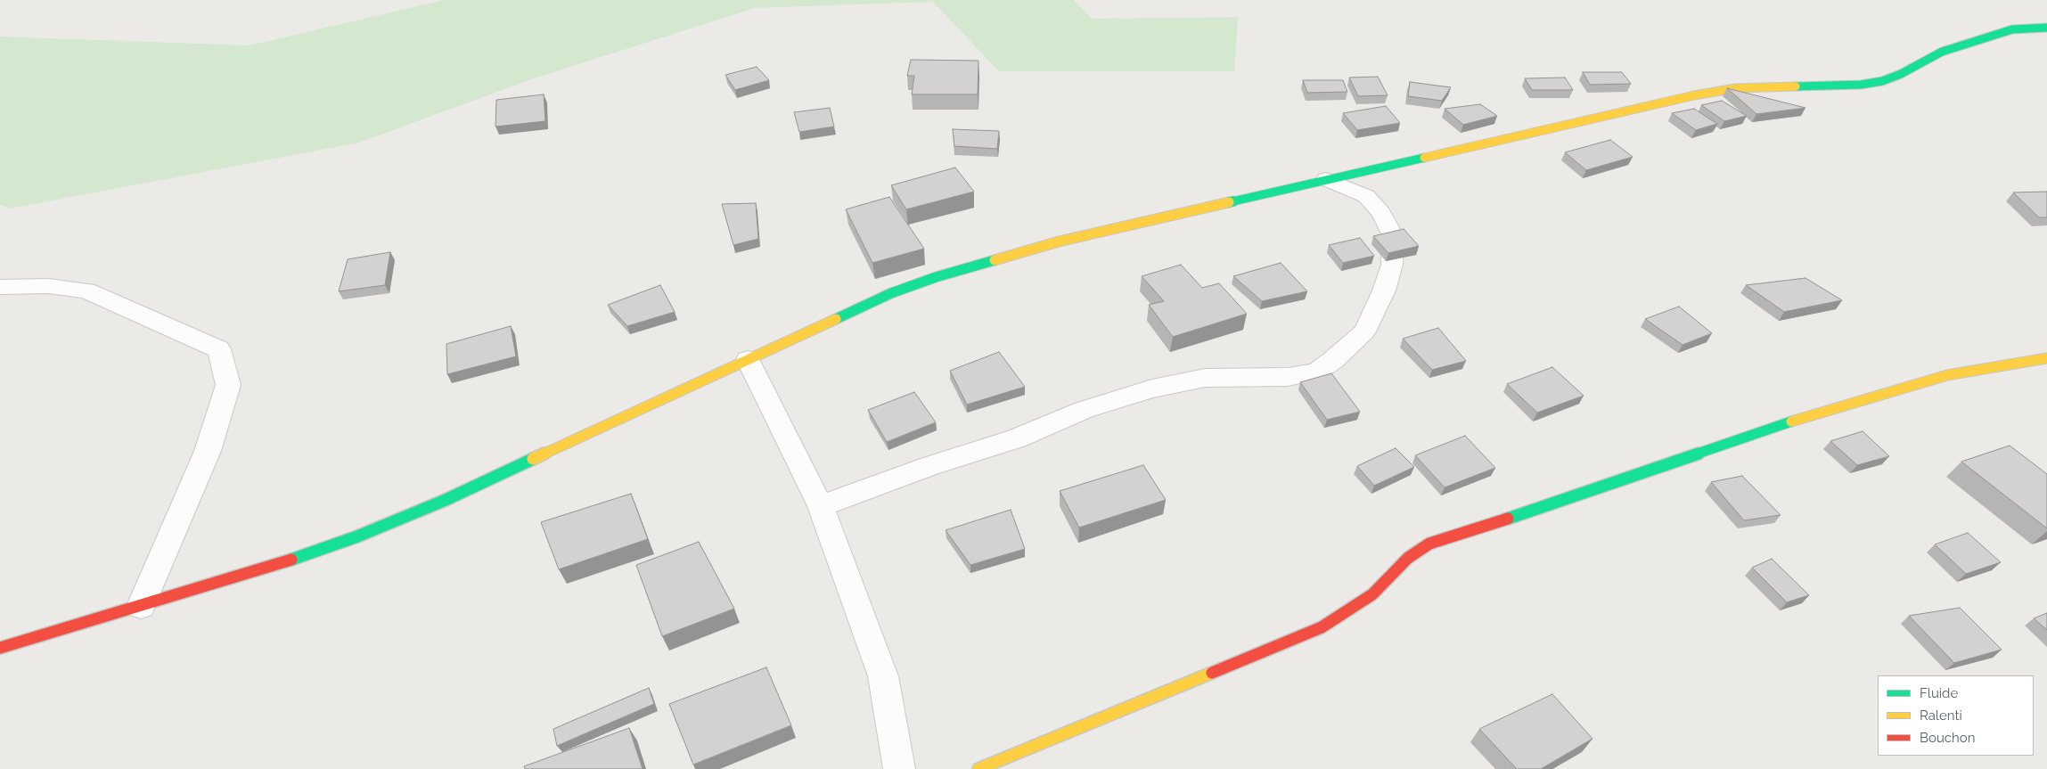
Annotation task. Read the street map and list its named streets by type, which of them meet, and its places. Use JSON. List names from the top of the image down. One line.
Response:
{"legend":["Fluide","Ralenti","Bouchon"]}
